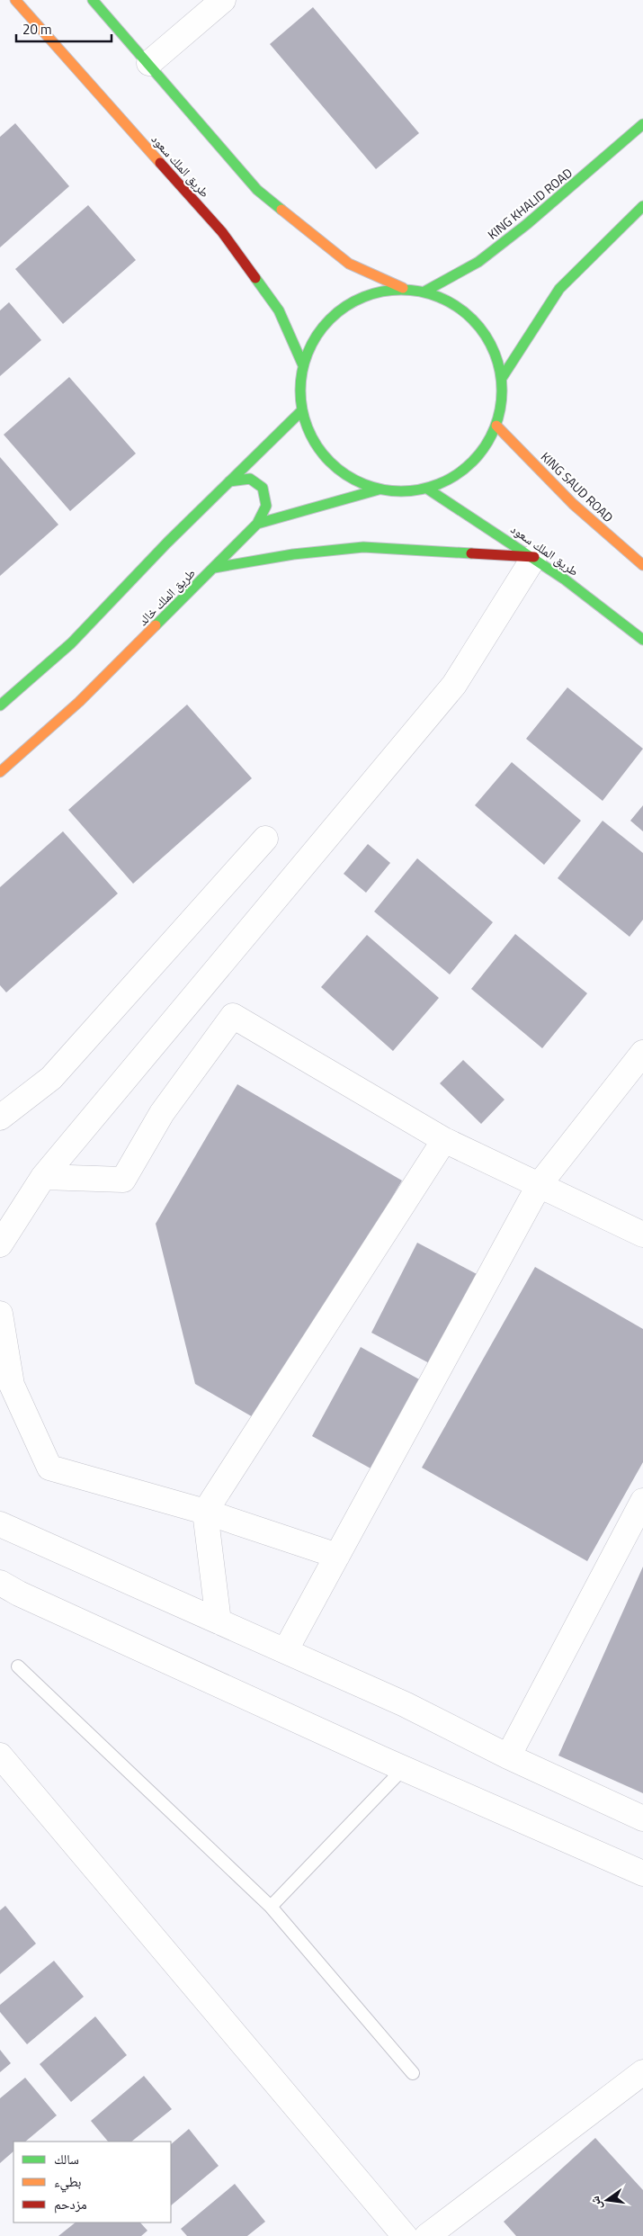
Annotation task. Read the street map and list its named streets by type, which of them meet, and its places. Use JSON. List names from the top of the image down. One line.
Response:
{"streets":{"main road":["طريق الملك سعود","KING KHALID ROAD","KING SAUD ROAD","طريق الملك خالد"]},"legend":["سالك","بطيء","مزدحم"],"scale_bar":"20 m","north":"left"}
